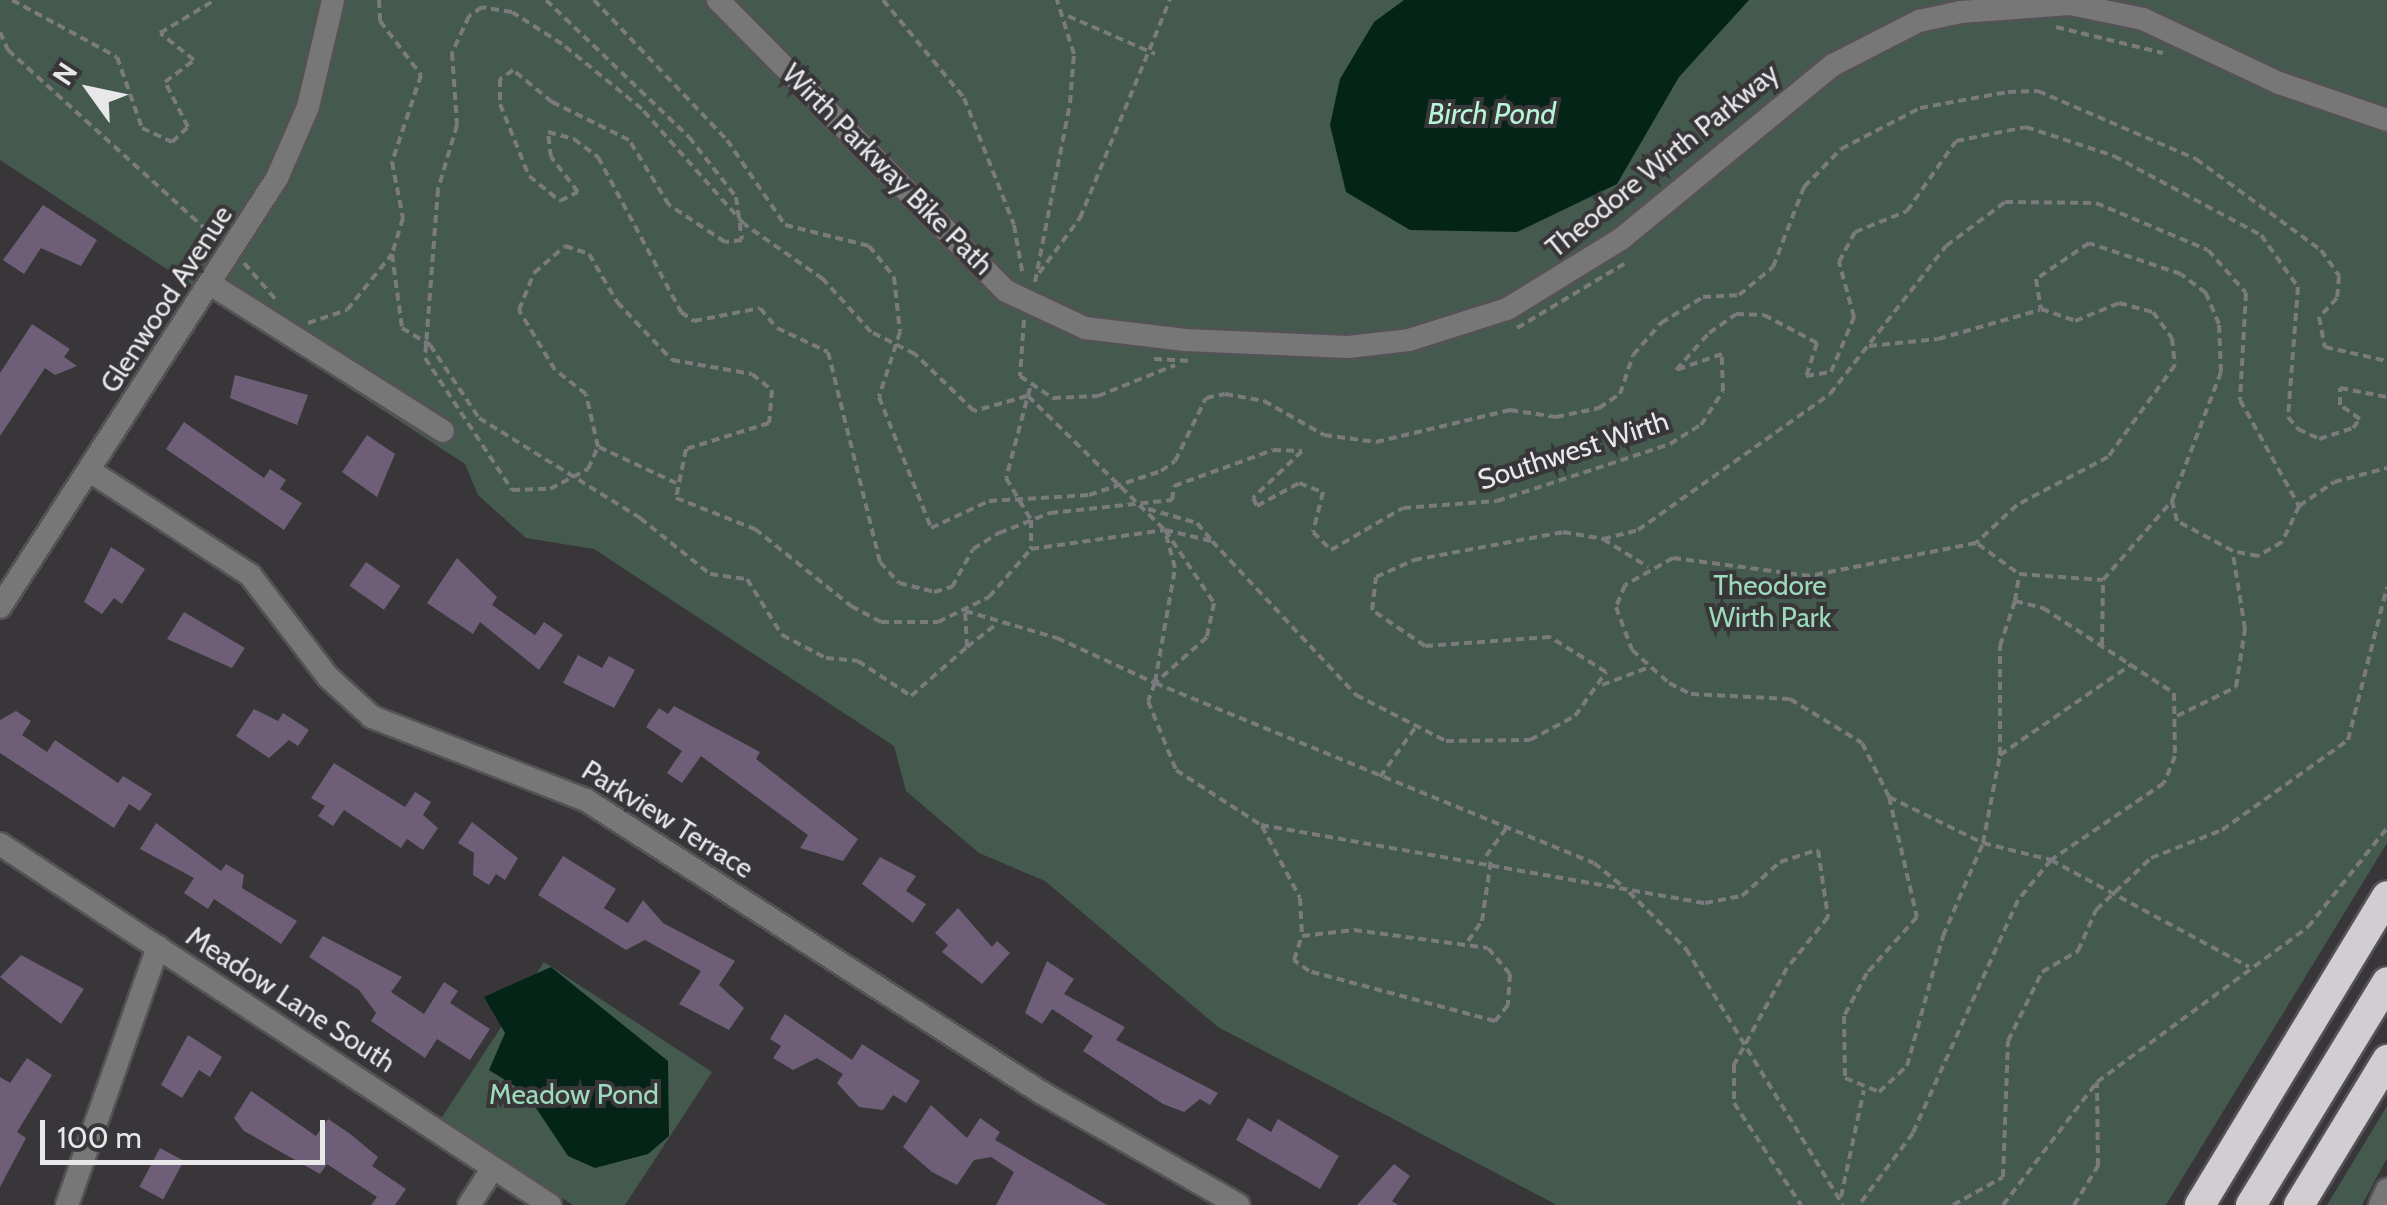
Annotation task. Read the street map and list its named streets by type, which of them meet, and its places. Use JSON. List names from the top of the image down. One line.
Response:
{"streets":{"street":["Theodore Wirth Parkway","Glenwood Avenue","Parkview Terrace","Meadow Lane South"],"path":["Southwest Wirth"]},"crossings":[["Glenwood Avenue","Parkview Terrace"]],"water":["Birch Pond"],"parks":["Theodore Wirth Park","Meadow Pond"],"scale_bar":"100 m","north":"top left"}
